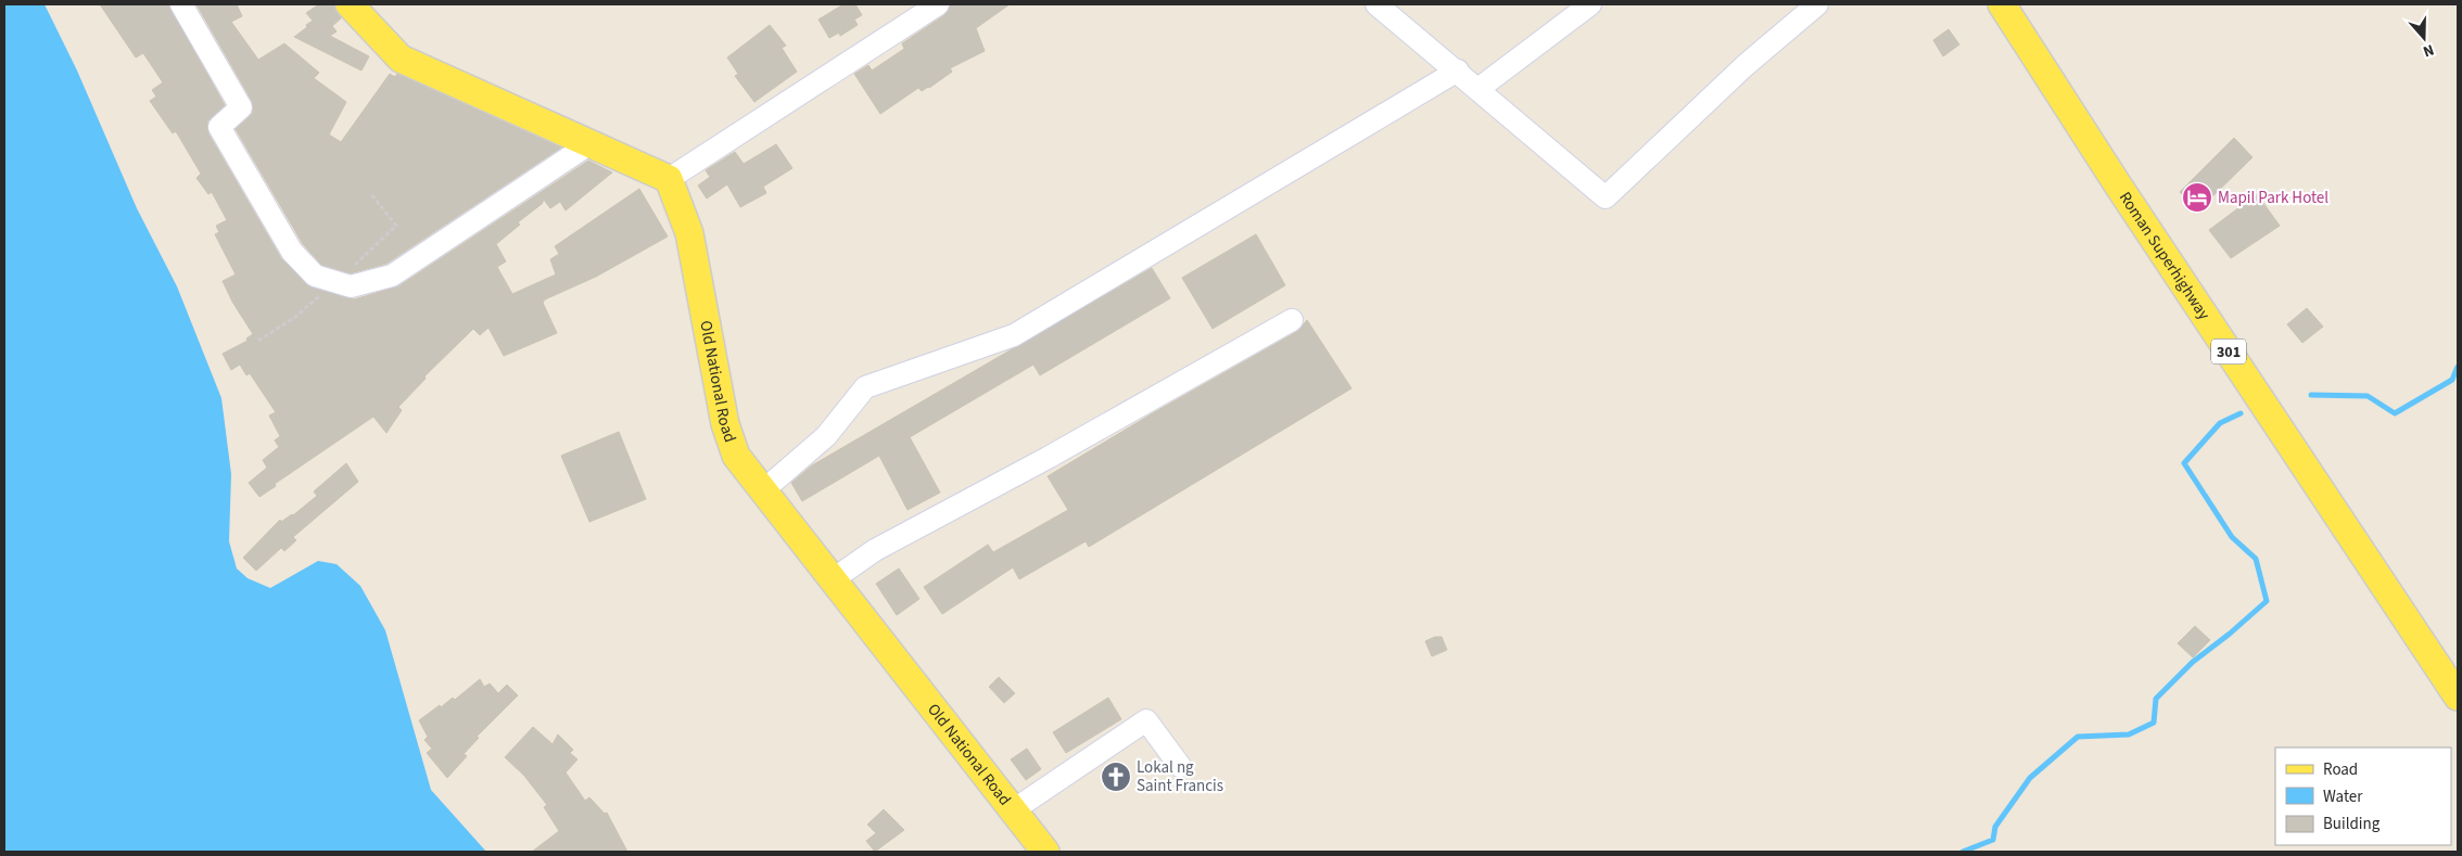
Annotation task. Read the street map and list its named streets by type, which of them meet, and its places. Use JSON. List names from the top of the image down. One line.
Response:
{"streets":{"main road":["Roman Superhighway","301","Old National Road"]},"places":{"hotel":["Mapil Park Hotel"],"church":["Lokal ng Saint Francis"]},"legend":["Road","Water","Building"],"north":"bottom"}
